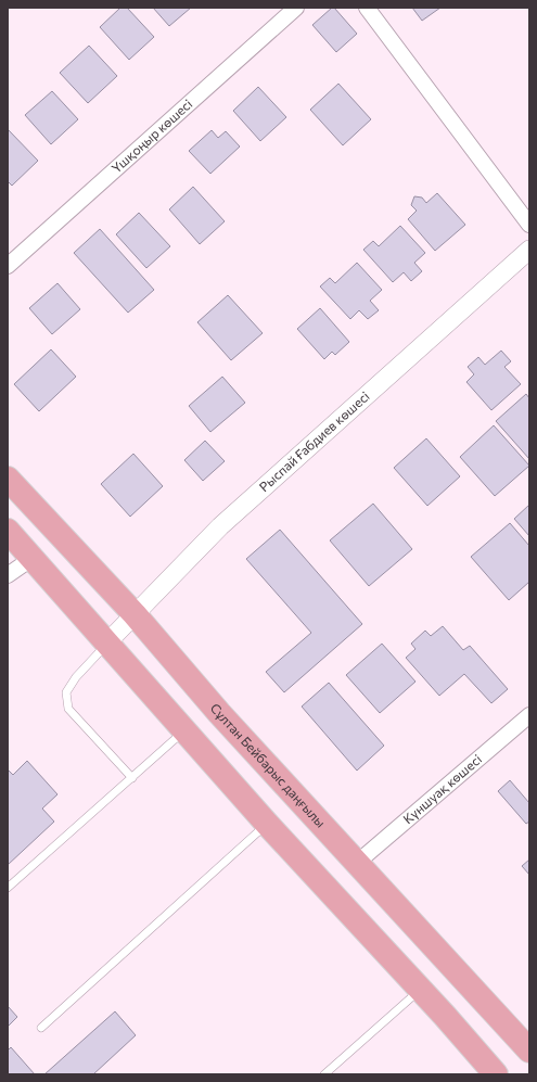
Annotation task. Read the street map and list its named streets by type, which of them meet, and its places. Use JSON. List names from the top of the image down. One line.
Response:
{"streets":{"main road":["Сұлтан Бейбарыс даңғылы"],"street":["Үшқоңыр көшесі","Рыспай Ғабдиев көшесі","Күншуақ көшесі"]},"crossings":[["Рыспай Ғабдиев көшесі","Сұлтан Бейбарыс даңғылы"],["Сұлтан Бейбарыс даңғылы","Күншуақ көшесі"]]}
